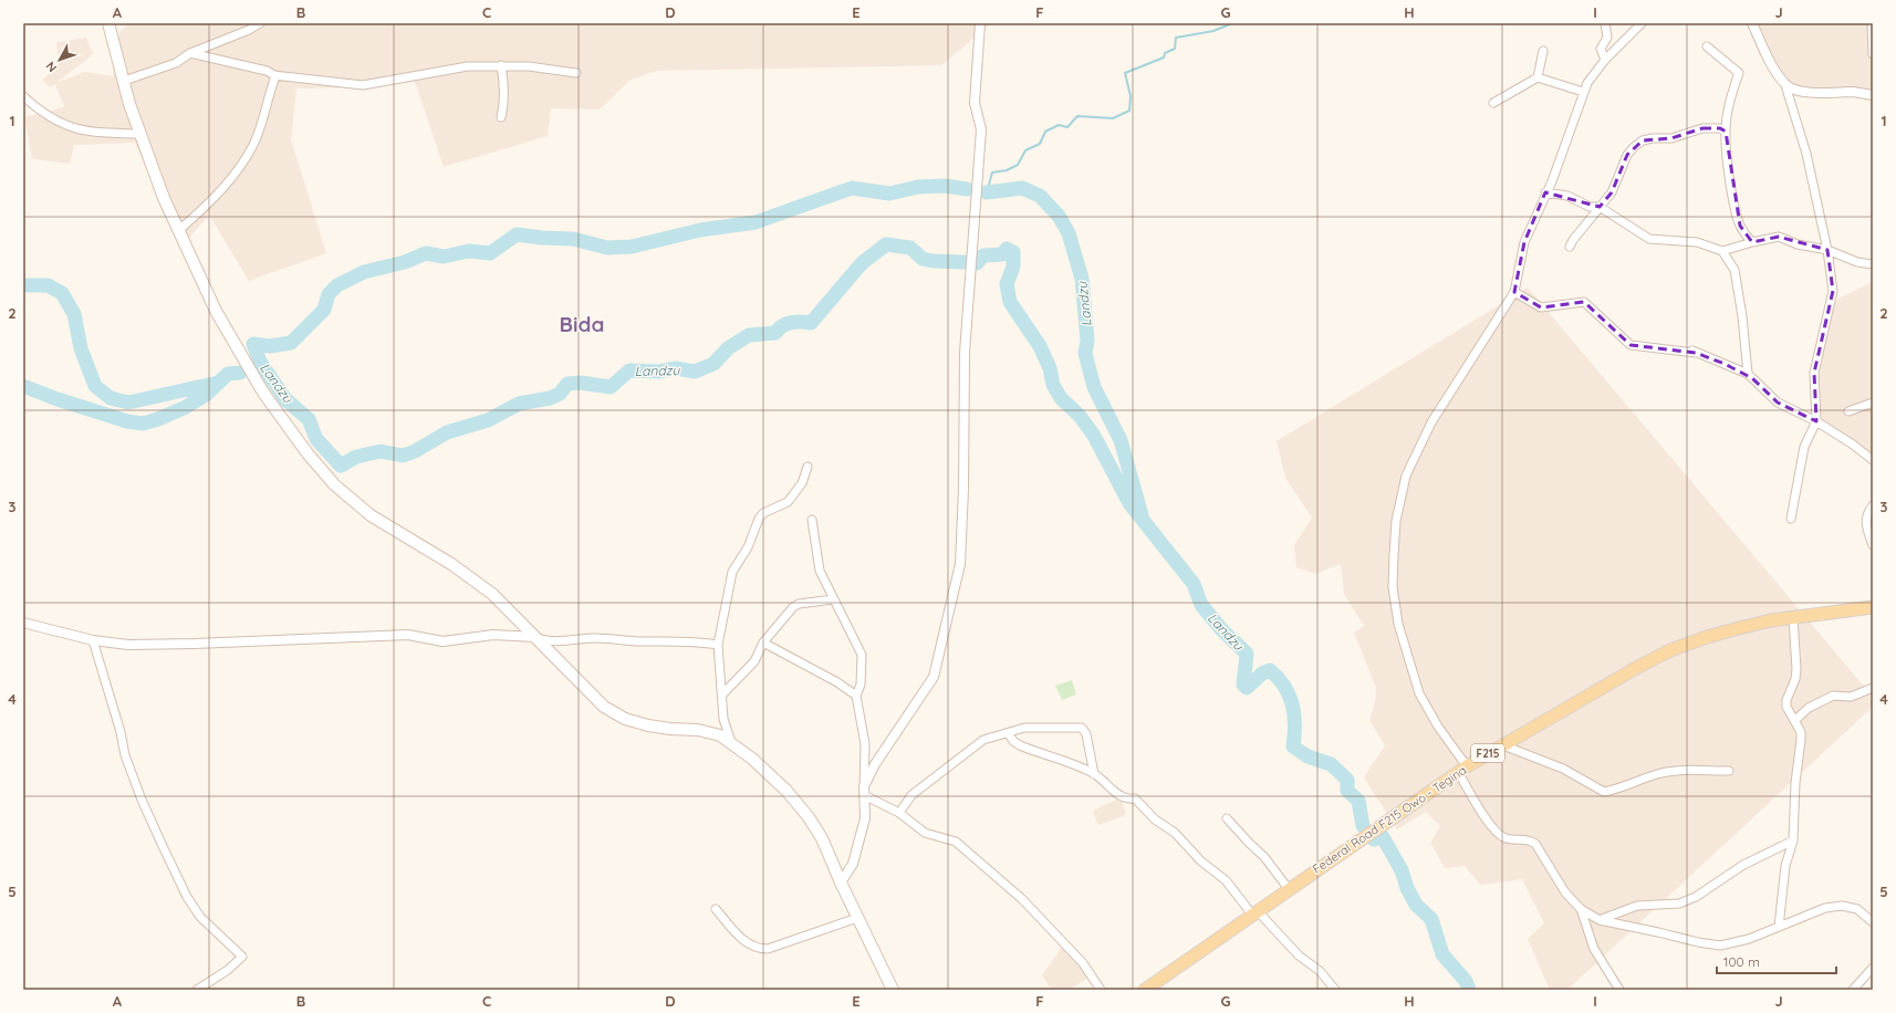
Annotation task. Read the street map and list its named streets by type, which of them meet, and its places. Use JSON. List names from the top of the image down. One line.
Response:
{"streets":{"main road":["F215","Federal Road F215 Owo - Tegina"]},"districts":["Bida"],"water":["Landzu"],"scale_bar":"100 m","north":"bottom left","grid":{"columns":["A","B","C","D","E","F","G","H","I","J"],"rows":["1","2","3","4","5"]}}
